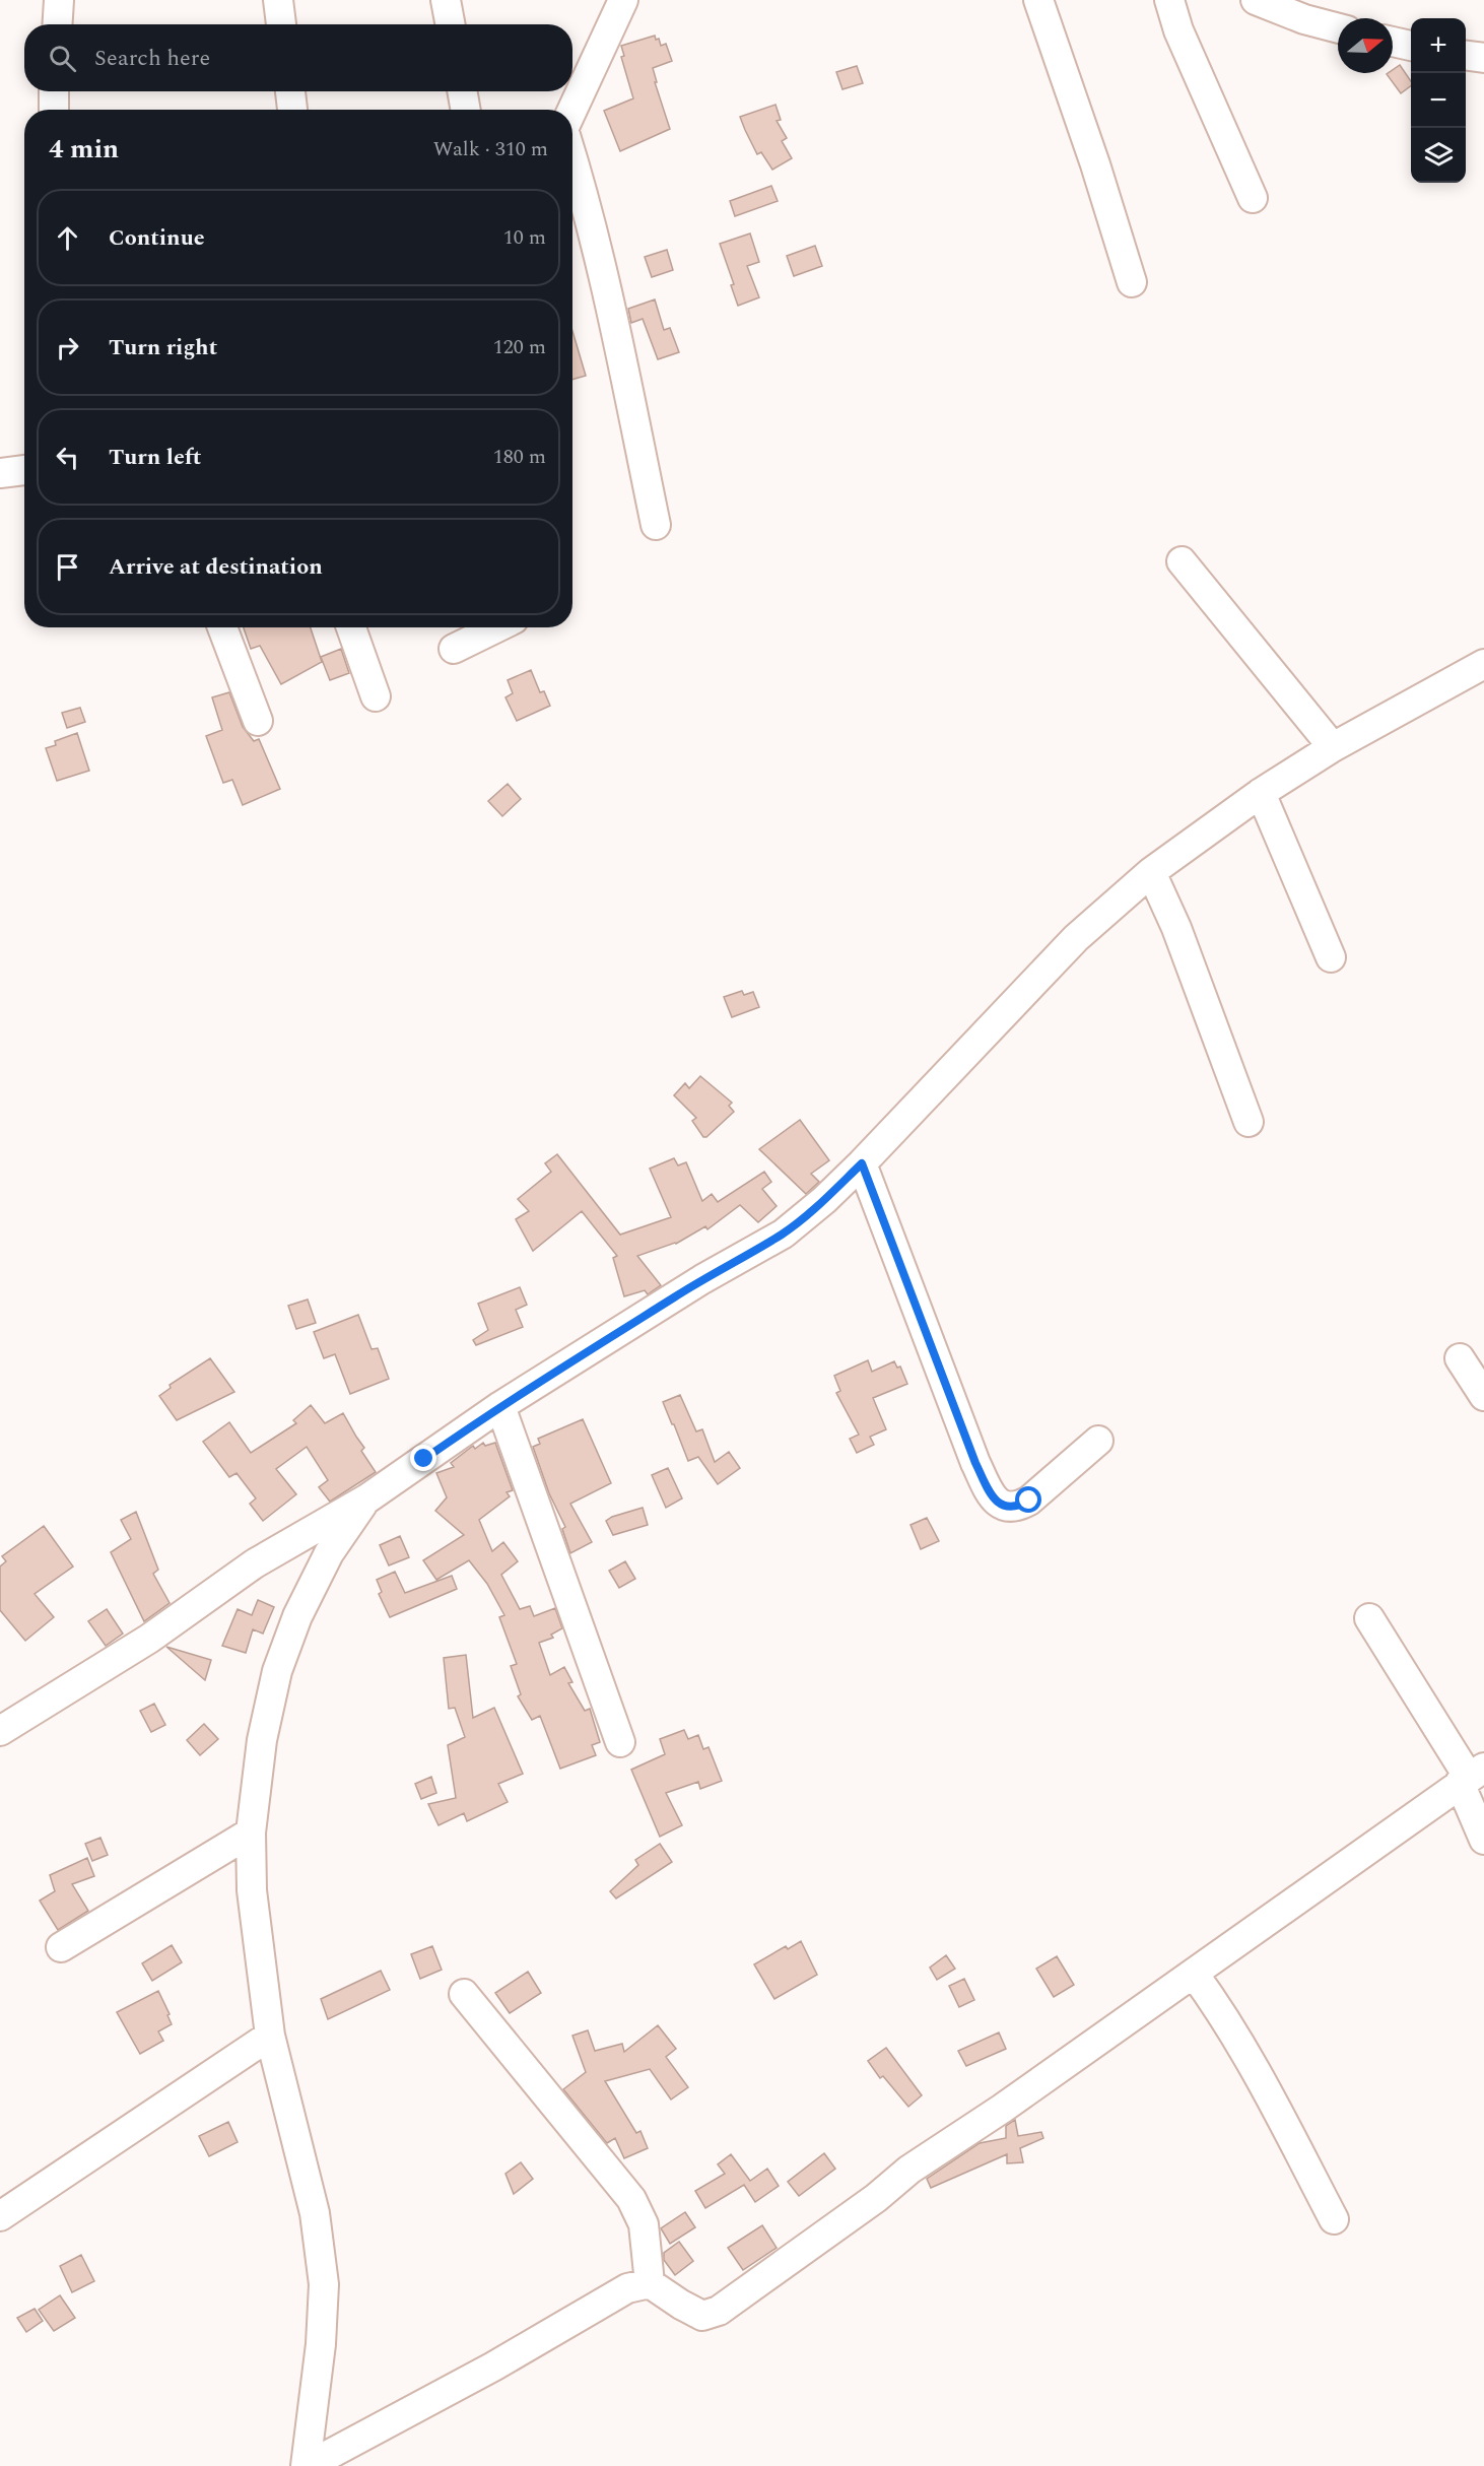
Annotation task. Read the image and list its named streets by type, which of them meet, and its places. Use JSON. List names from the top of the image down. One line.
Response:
{"north":"right","page":{"map_buttons":["+","−"],"search":"Search here","heading":["4 min","Walk · 310 m"],"list":[["Continue","10 m"],["Turn right","120 m"],["Turn left","180 m"],"Arrive at destination"]}}
